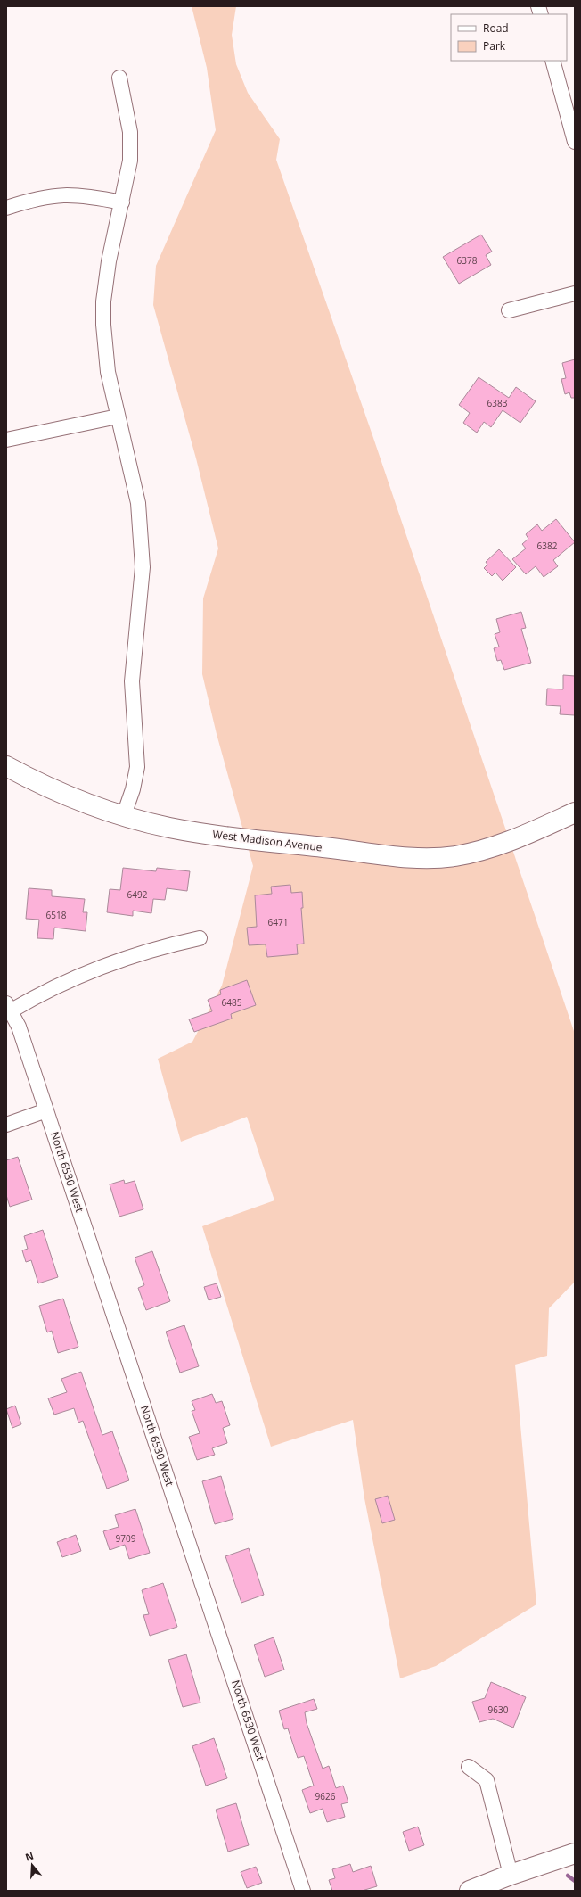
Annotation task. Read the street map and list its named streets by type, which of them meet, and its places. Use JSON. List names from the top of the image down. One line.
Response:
{"streets":{"street":["West Madison Avenue","North 6530 West"]},"house_numbers":["6378","6383","6382","6492","6518","6471","6485","9709","9630","9626"],"legend":["Road","Park"],"north":"top"}
